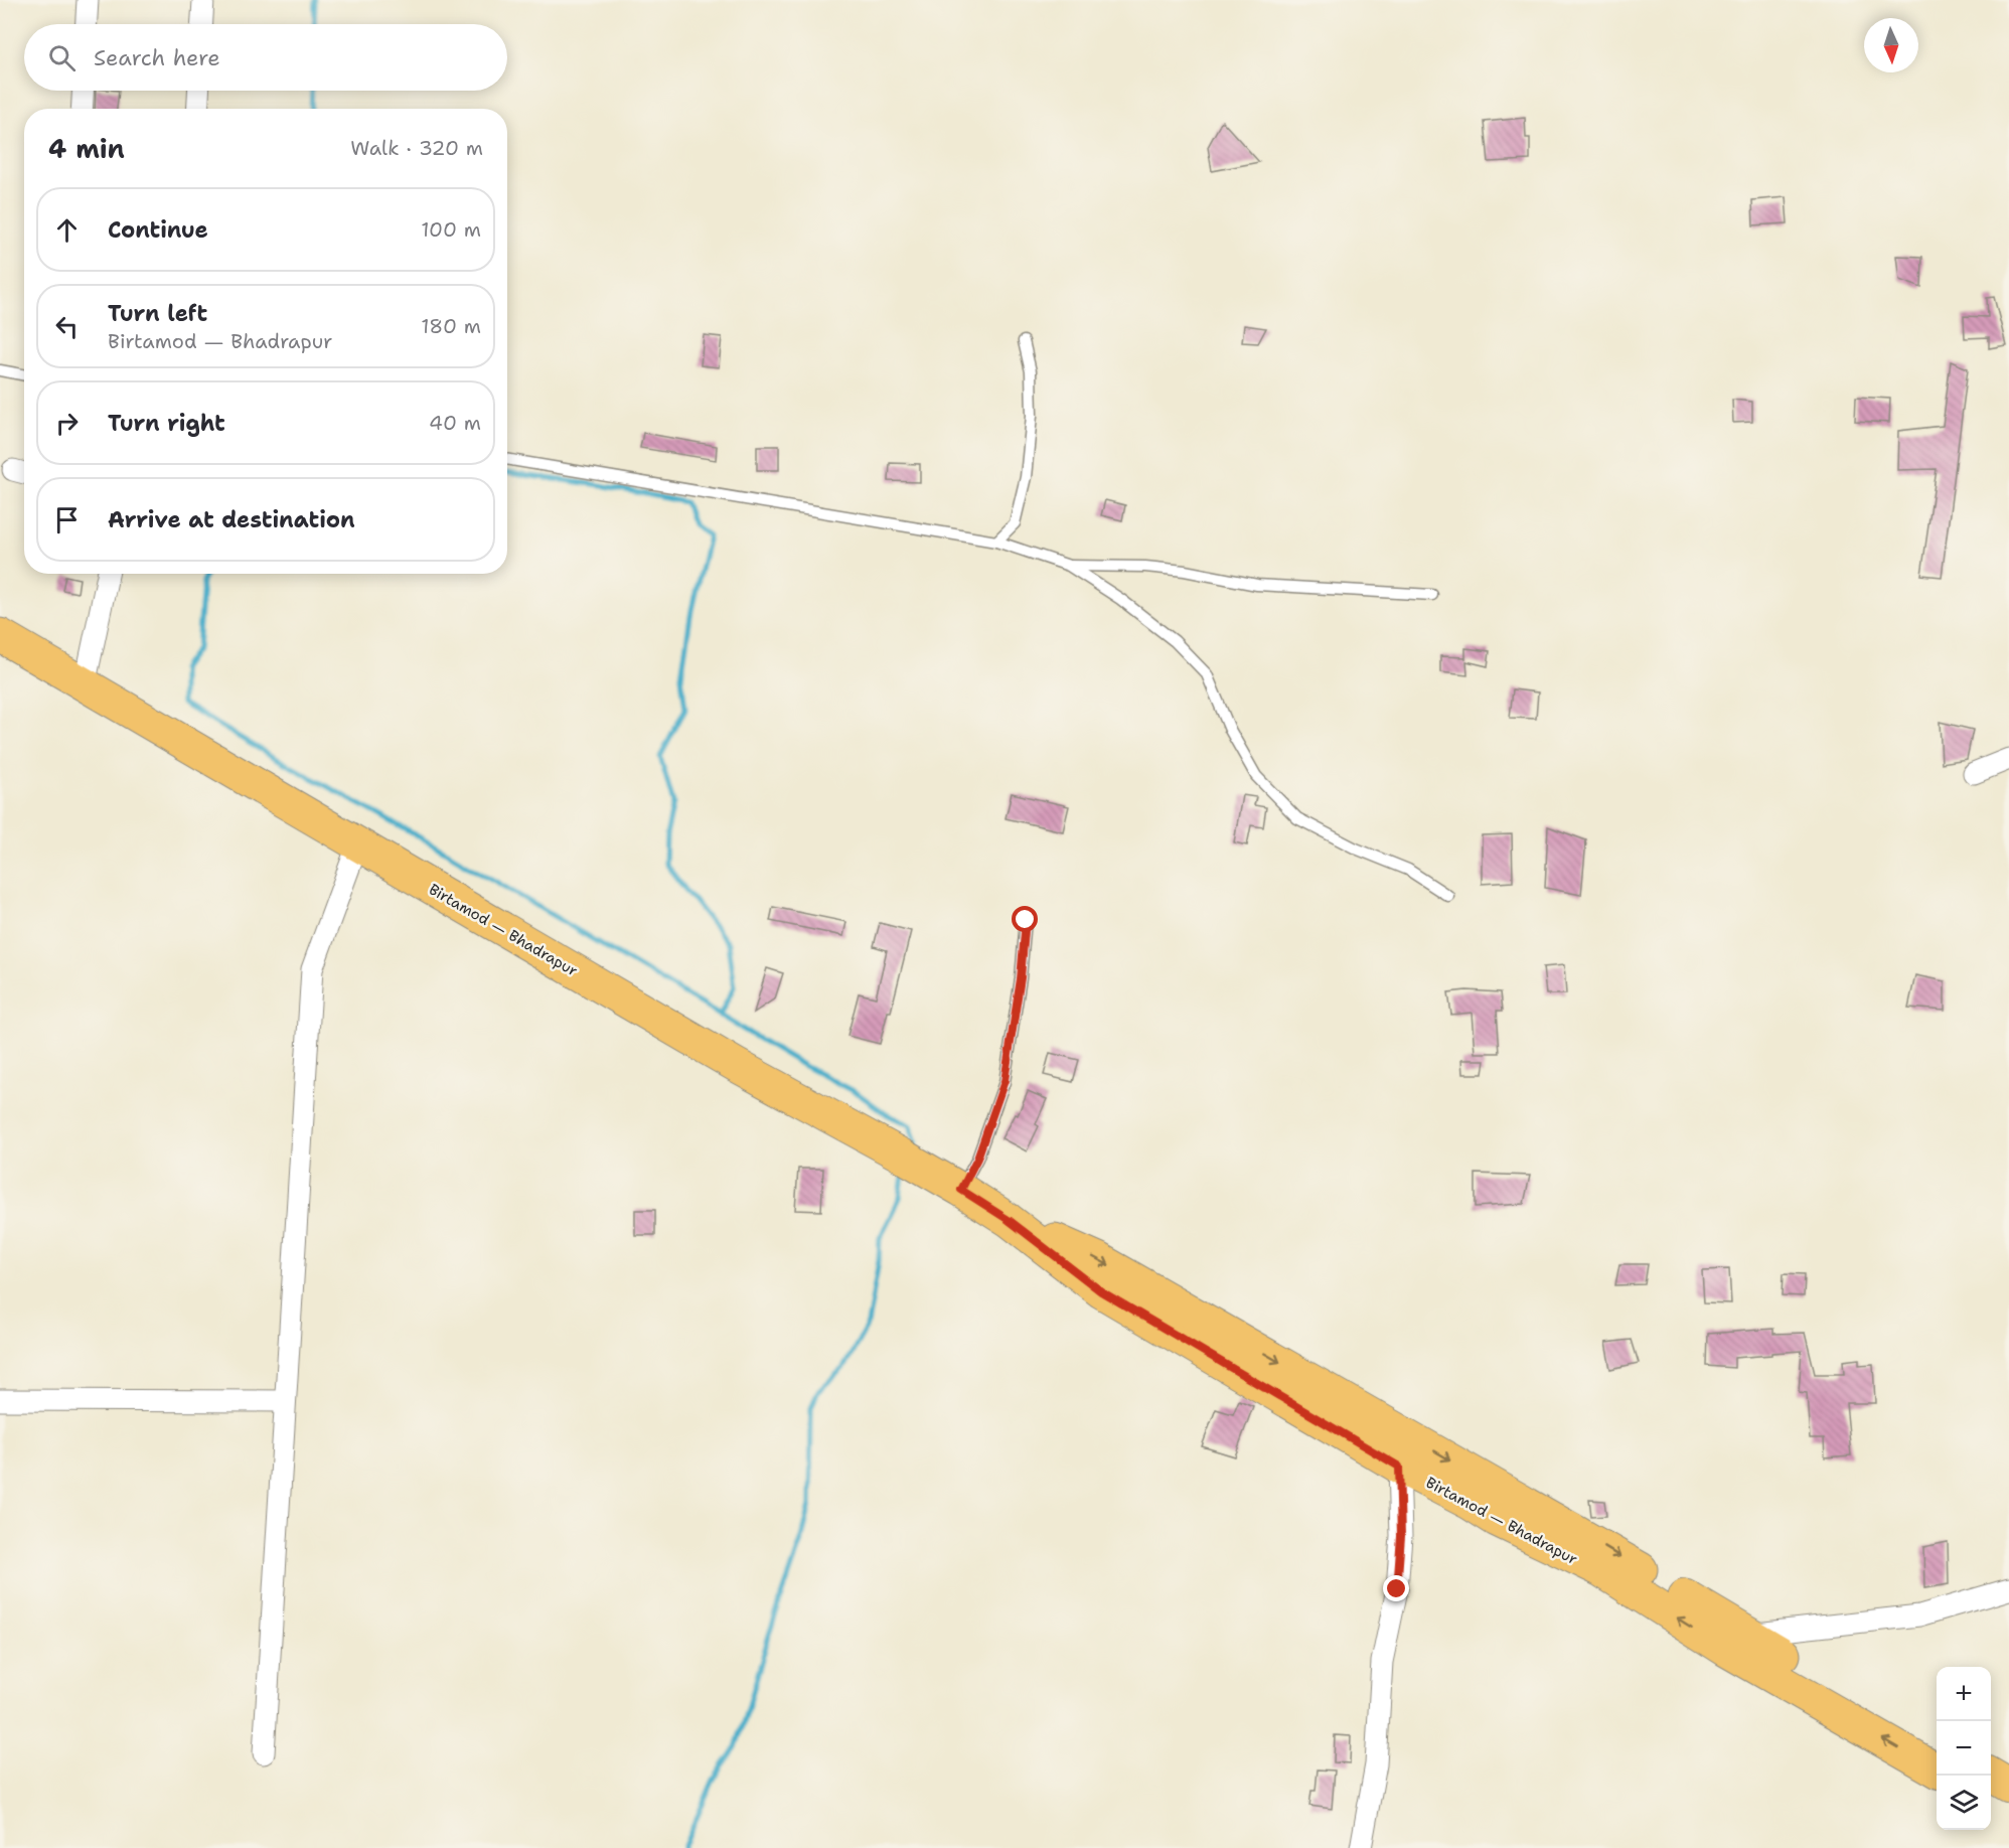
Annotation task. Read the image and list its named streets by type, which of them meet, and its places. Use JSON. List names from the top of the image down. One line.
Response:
{"streets":{"main road":["Birtamod — Bhadrapur"]},"north":"bottom","page":{"search":"Search here","heading":["4 min","Walk · 320 m"],"list":[["Continue","100 m"],["Turn left","Birtamod — Bhadrapur","180 m"],["Turn right","40 m"],"Arrive at destination"],"map_buttons":["+","−"]}}
